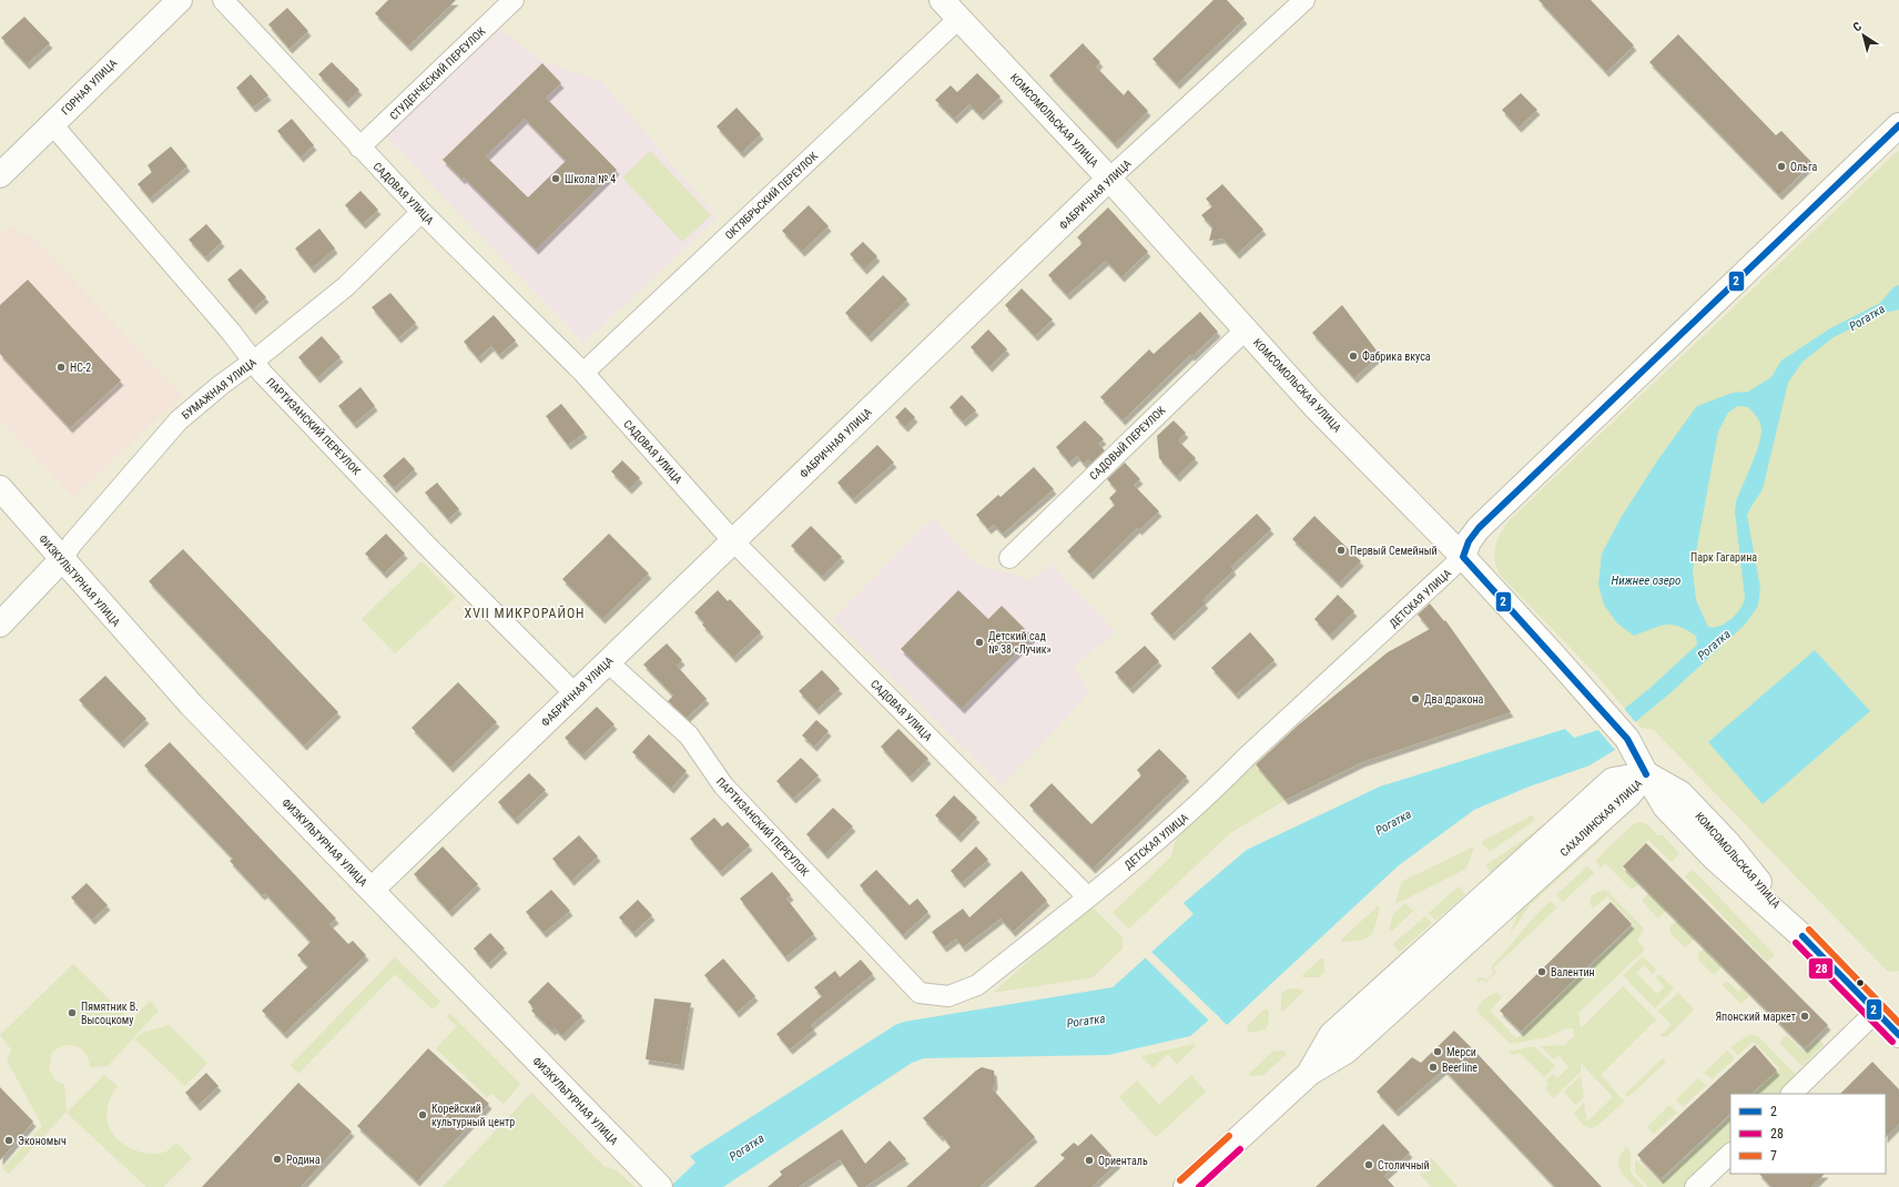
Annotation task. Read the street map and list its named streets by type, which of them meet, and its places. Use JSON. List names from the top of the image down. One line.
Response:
{"streets":{"street":["СТУДЕНЧЕСКИЙ ПЕРЕУЛОК","ГОРНАЯ УЛИЦА","КОМСОМОЛЬСКАЯ УЛИЦА","САДОВАЯ УЛИЦА","ФАБРИЧНАЯ УЛИЦА","ОКТЯБРЬСКИЙ ПЕРЕУЛОК","БУМАЖНАЯ УЛИЦА","ПАРТИЗАНСКИЙ ПЕРЕУЛОК","САДОВЫЙ ПЕРЕУЛОК","ФИЗКУЛЬТУРНАЯ УЛИЦА","ДЕТСКАЯ УЛИЦА","САХАЛИНСКАЯ УЛИЦА"]},"crossings":[["СТУДЕНЧЕСКИЙ ПЕРЕУЛОК","САДОВАЯ УЛИЦА"],["ГОРНАЯ УЛИЦА","ПАРТИЗАНСКИЙ ПЕРЕУЛОК"],["КОМСОМОЛЬСКАЯ УЛИЦА","ФАБРИЧНАЯ УЛИЦА"],["КОМСОМОЛЬСКАЯ УЛИЦА","ОКТЯБРЬСКИЙ ПЕРЕУЛОК"],["КОМСОМОЛЬСКАЯ УЛИЦА","САДОВЫЙ ПЕРЕУЛОК"],["КОМСОМОЛЬСКАЯ УЛИЦА","ДЕТСКАЯ УЛИЦА"],["КОМСОМОЛЬСКАЯ УЛИЦА","САХАЛИНСКАЯ УЛИЦА"],["САДОВАЯ УЛИЦА","ФАБРИЧНАЯ УЛИЦА"],["САДОВАЯ УЛИЦА","ОКТЯБРЬСКИЙ ПЕРЕУЛОК"],["САДОВАЯ УЛИЦА","БУМАЖНАЯ УЛИЦА"],["САДОВАЯ УЛИЦА","ДЕТСКАЯ УЛИЦА"],["ФАБРИЧНАЯ УЛИЦА","ПАРТИЗАНСКИЙ ПЕРЕУЛОК"],["ФАБРИЧНАЯ УЛИЦА","ФИЗКУЛЬТУРНАЯ УЛИЦА"],["БУМАЖНАЯ УЛИЦА","ПАРТИЗАНСКИЙ ПЕРЕУЛОК"],["БУМАЖНАЯ УЛИЦА","ФИЗКУЛЬТУРНАЯ УЛИЦА"],["ПАРТИЗАНСКИЙ ПЕРЕУЛОК","ДЕТСКАЯ УЛИЦА"]],"districts":["XVII МИКРОРАЙОН"],"water":["Рогатка","Нижнее озеро"],"parks":["Парк Гагарина"],"places":["Ольга","Школа № 4","Фабрика вкуса","НС-2","Первый Семейный","Детский сад № 38 «Лучик»","Два дракона","Валентин","Пямятник В. Высоцкому","Японский маркет","Мерси","Beerline","Корейский культурный центр","Экономыч","Родина","Ориенталь","Столичный"],"lines":["transit line 2","transit line 7","transit line 28"],"legend":["2","28","7"],"north":"top left"}
